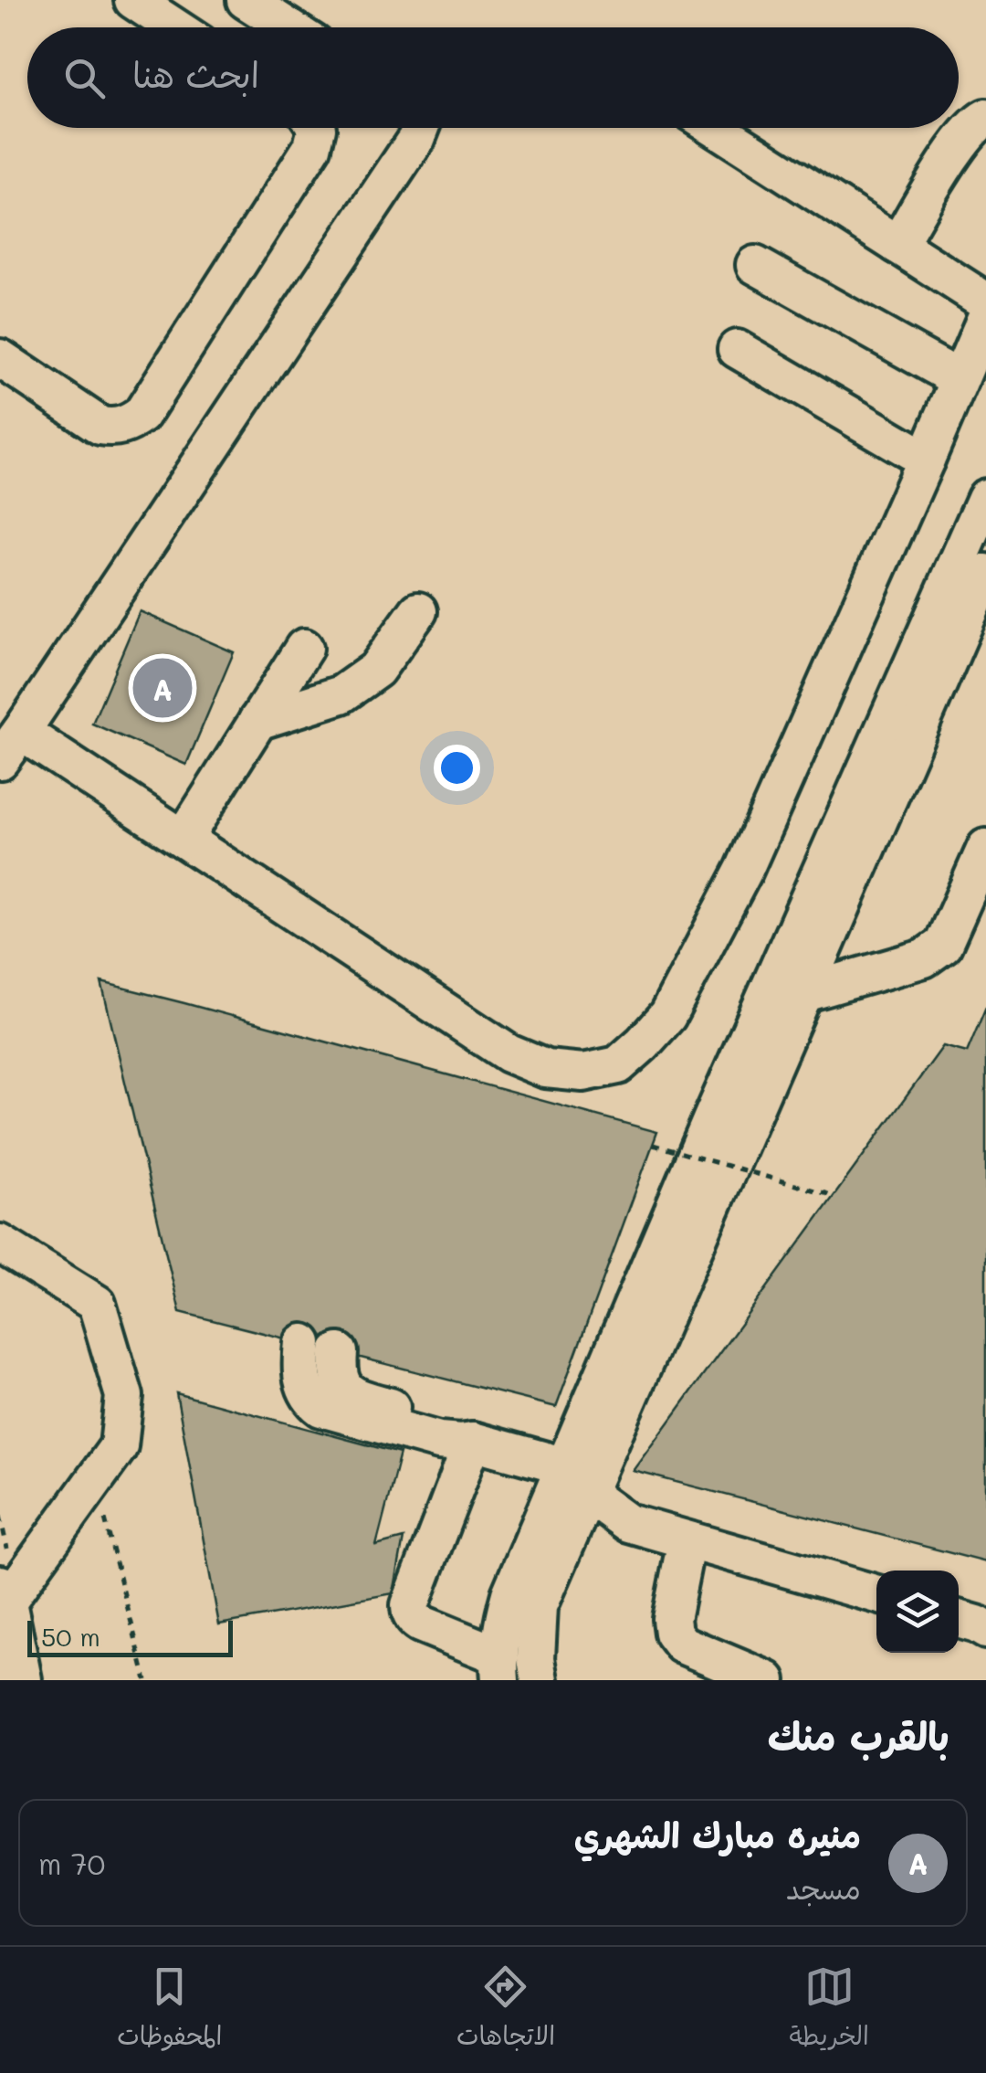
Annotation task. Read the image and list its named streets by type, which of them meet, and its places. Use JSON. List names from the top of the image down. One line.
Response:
{"scale_bar":"50 m","page":{"search":"ابحث هنا","pins":"A","scale":"50 m","heading":"بالقرب منك","list":[{"mark":"A","name":"منيره مبارك الشهري","note":"مسجد","value":"70 m"}],"nav":["الخريطة","الاتجاهات","المحفوظات"]}}
